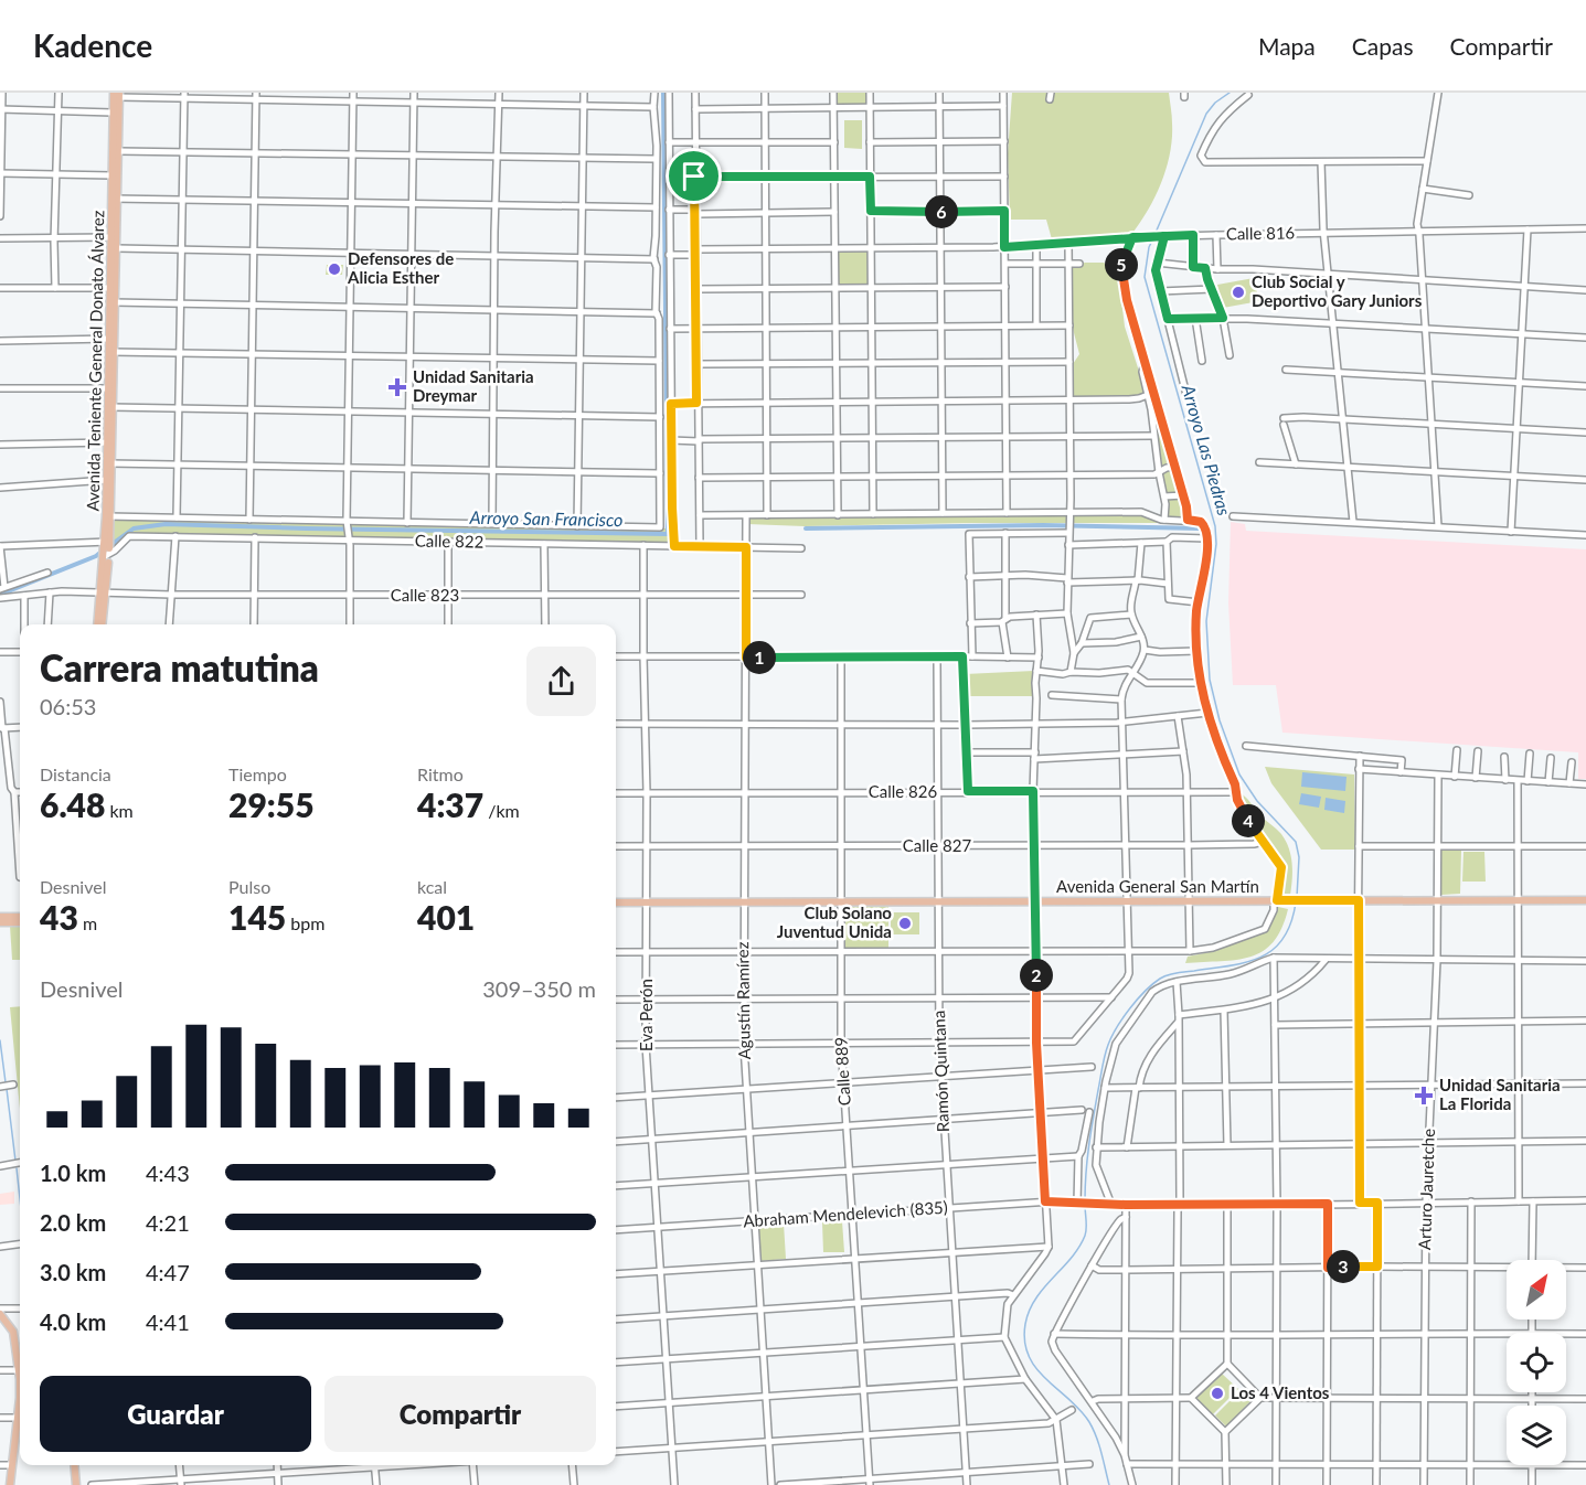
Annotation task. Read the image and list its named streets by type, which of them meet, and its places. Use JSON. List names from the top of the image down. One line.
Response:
{"streets":{"main road":["Avenida Teniente General Donato Álvarez","Avenida General San Martín"],"street":["Calle 816","Calle 822","Calle 823","Calle 826","Calle 827","Agustín Ramírez","Eva Perón","Calle 889","Ramón Quintana","Arturo Jauretche","Abraham Mendelevich (835)"]},"crossings":[["Avenida Teniente General Donato Álvarez","Calle 822"],["Avenida Teniente General Donato Álvarez","Calle 823"],["Calle 822","Agustín Ramírez"],["Calle 822","Eva Perón"],["Calle 823","Agustín Ramírez"],["Calle 823","Eva Perón"],["Calle 826","Agustín Ramírez"],["Calle 826","Eva Perón"],["Calle 826","Calle 889"],["Calle 826","Ramón Quintana"],["Calle 827","Agustín Ramírez"],["Calle 827","Eva Perón"],["Calle 827","Calle 889"],["Calle 827","Ramón Quintana"],["Avenida General San Martín","Agustín Ramírez"],["Avenida General San Martín","Eva Perón"],["Avenida General San Martín","Calle 889"],["Avenida General San Martín","Ramón Quintana"],["Avenida General San Martín","Arturo Jauretche"],["Agustín Ramírez","Abraham Mendelevich (835)"],["Eva Perón","Abraham Mendelevich (835)"],["Calle 889","Abraham Mendelevich (835)"],["Ramón Quintana","Abraham Mendelevich (835)"],["Arturo Jauretche","Abraham Mendelevich (835)"]],"water":["Arroyo Las Piedras","Arroyo San Francisco"],"places":{"other":["Defensores de Alicia Esther","Club Social y Deportivo Gary Juniors","Club Solano Juventud Unida","Los 4 Vientos"],"health":["Unidad Sanitaria Dreymar","Unidad Sanitaria La Florida"]},"north":"top right","page":{"header":"Kadence","nav":["Mapa","Capas","Compartir"],"pins":["6","5","1","4","2","3"],"heading":["Carrera matutina","06:53"],"stats":[["Distancia","6.48 km"],["Tiempo","29:55"],["Ritmo","4:37 /km"],["Desnivel","43 m"],["Pulso","145 bpm"],["kcal","401"]],"chart":["Desnivel","309–350 m"],"list":[{"name":"1.0 km","note":"4:43"},{"name":"2.0 km","note":"4:21"},{"name":"3.0 km","note":"4:47"},{"name":"4.0 km","note":"4:41"}],"buttons":["Guardar","Compartir"]}}
